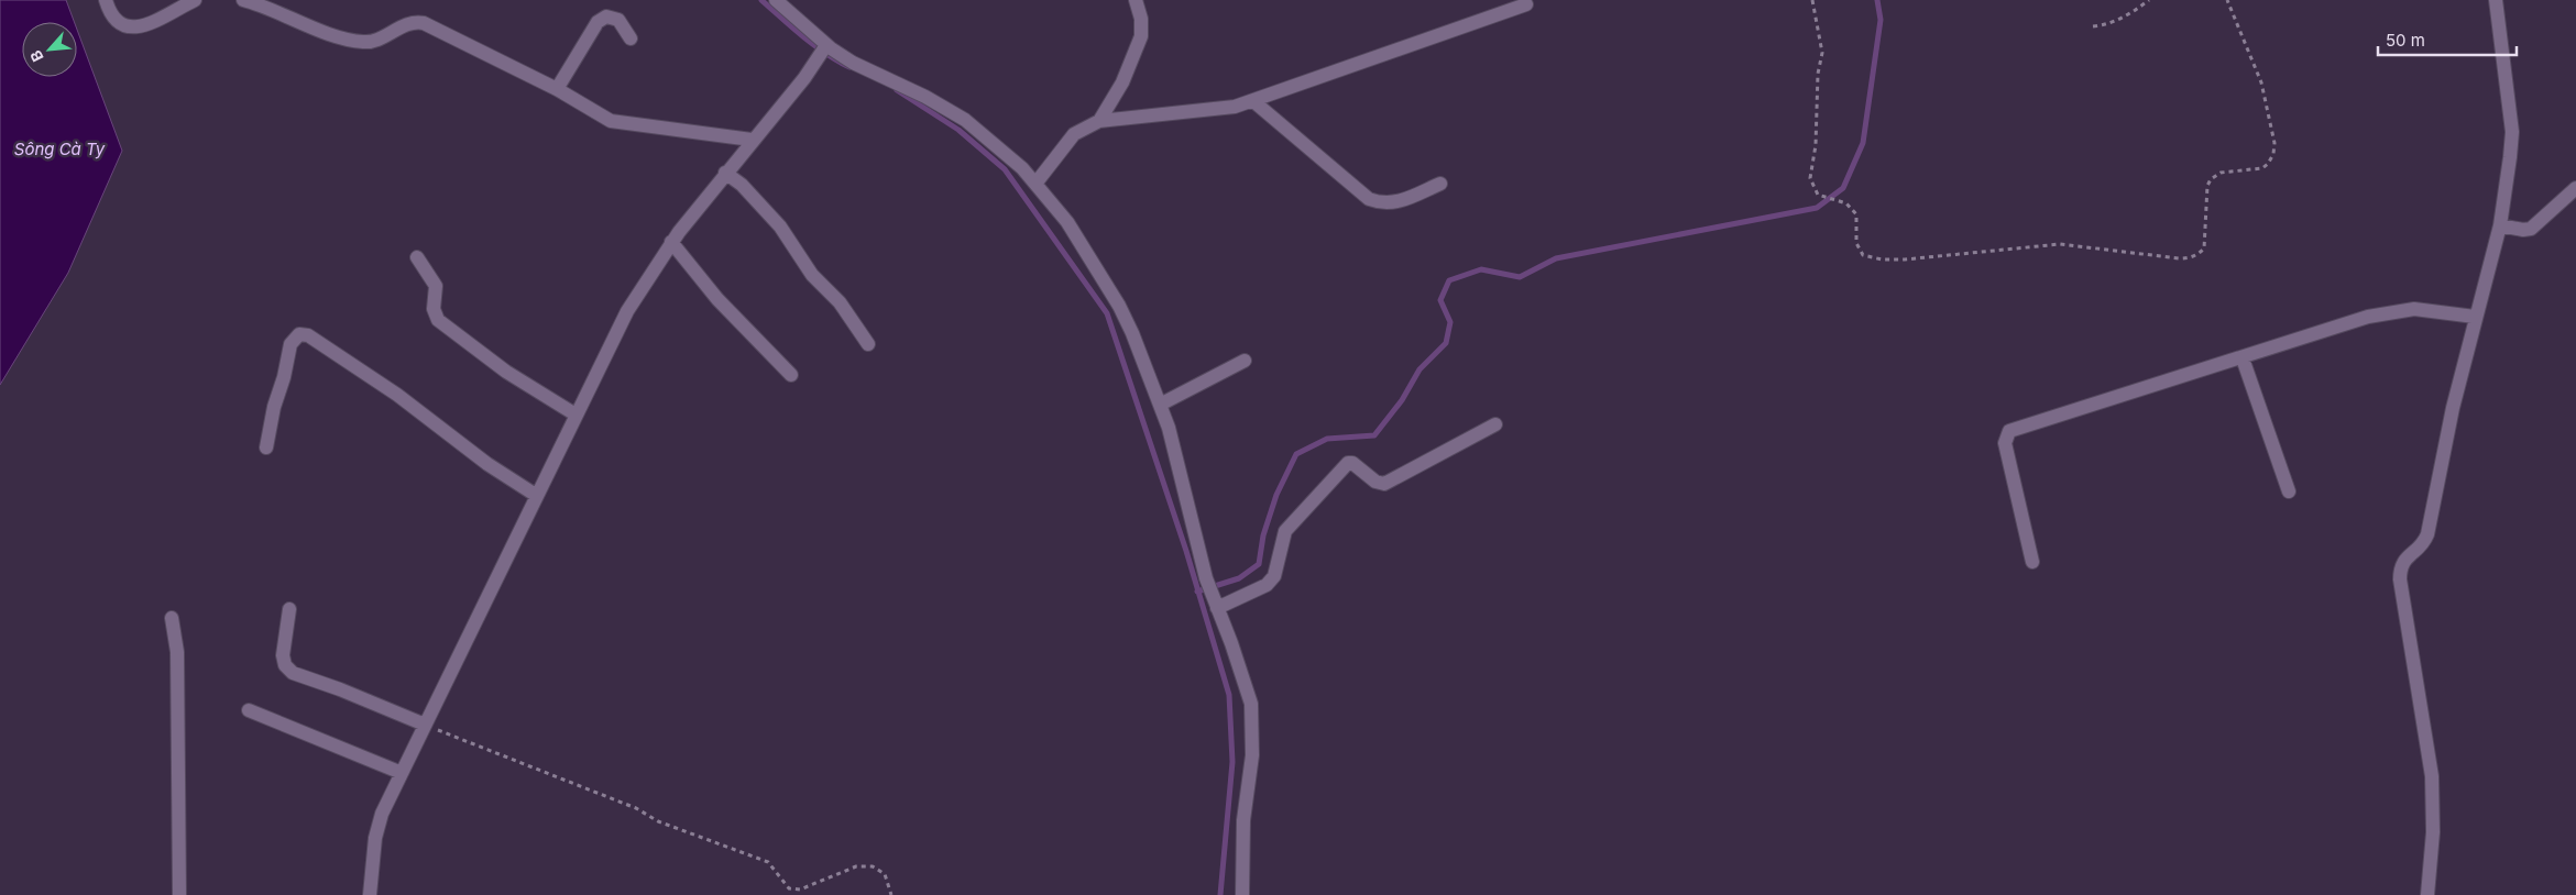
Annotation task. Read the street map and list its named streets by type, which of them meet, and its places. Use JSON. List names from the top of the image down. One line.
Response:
{"water":["Sông Cà Ty"],"scale_bar":"50 m","north":"bottom left"}
